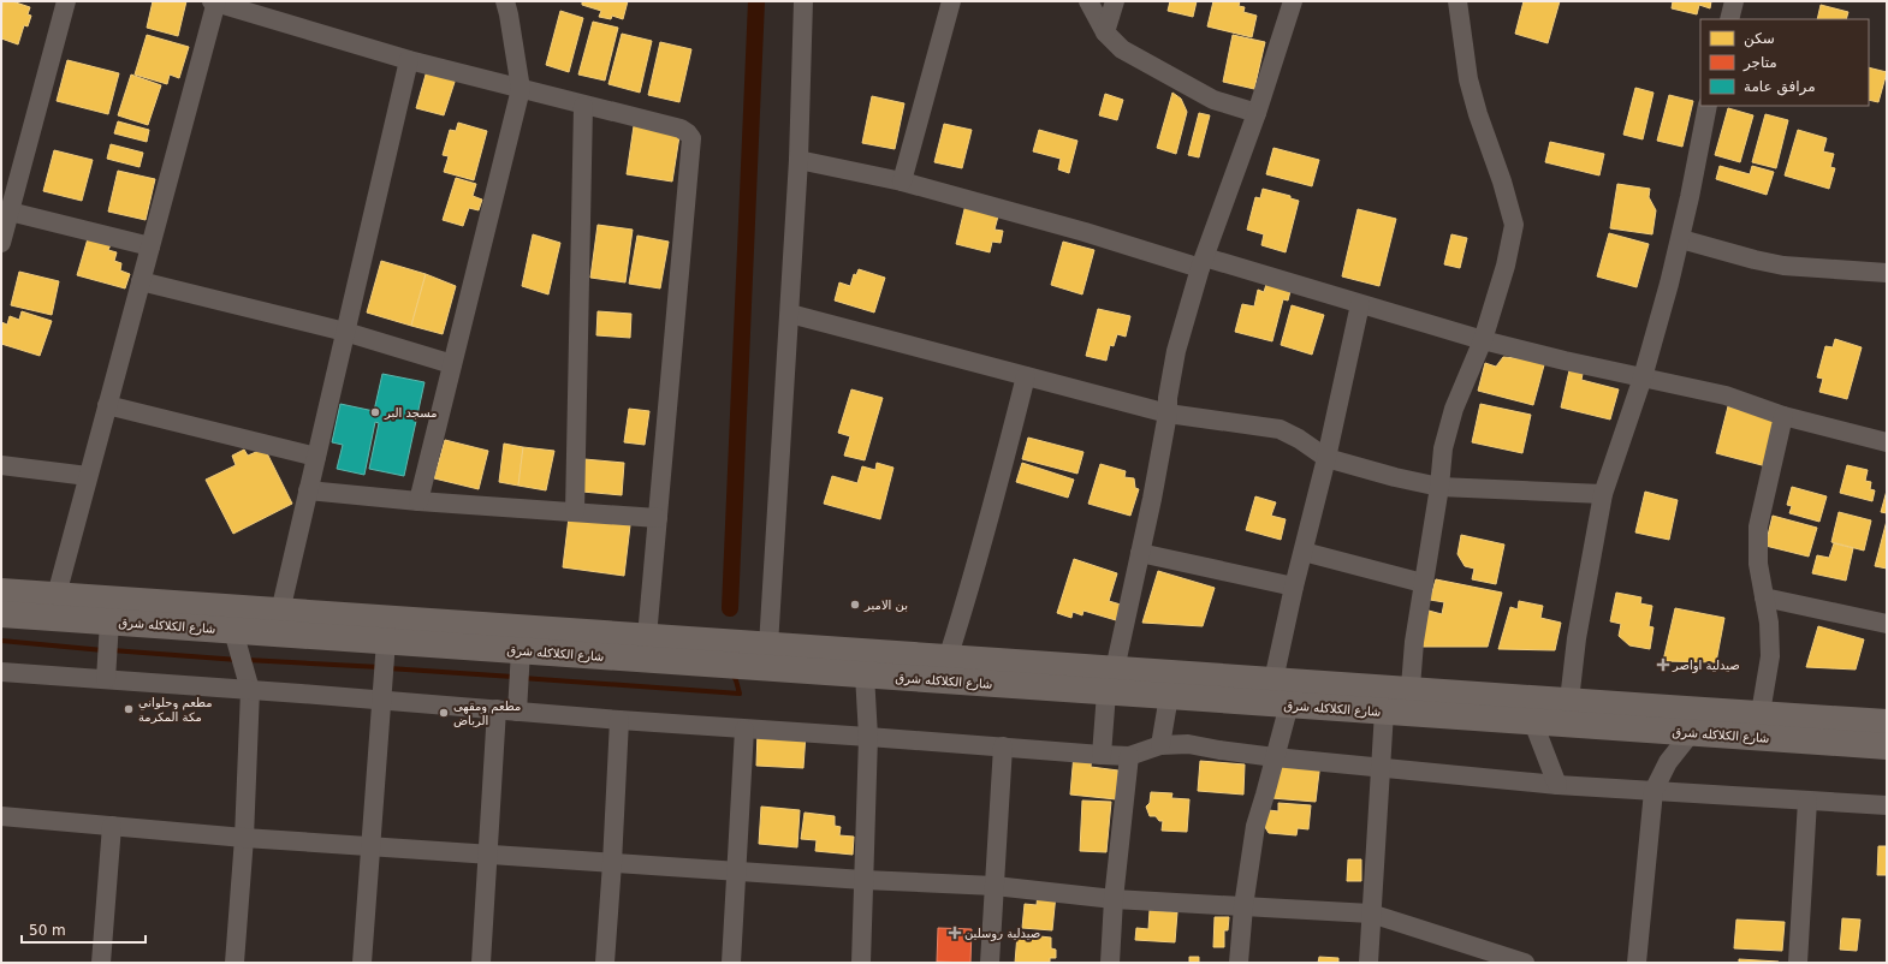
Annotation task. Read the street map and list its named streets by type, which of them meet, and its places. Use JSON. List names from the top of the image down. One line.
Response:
{"streets":{"street":["شارع الكلاكله شرق"]},"places":{"other":["مسجد البر","بن الامير","مطعم وحلواني مكة المكرمة","مطعم ومقهى الرباض"],"health":["صيدلية اواصر","صيدلية روسلين"]},"legend":["سكن","متاجر","مرافق عامة"],"scale_bar":"50 m"}
